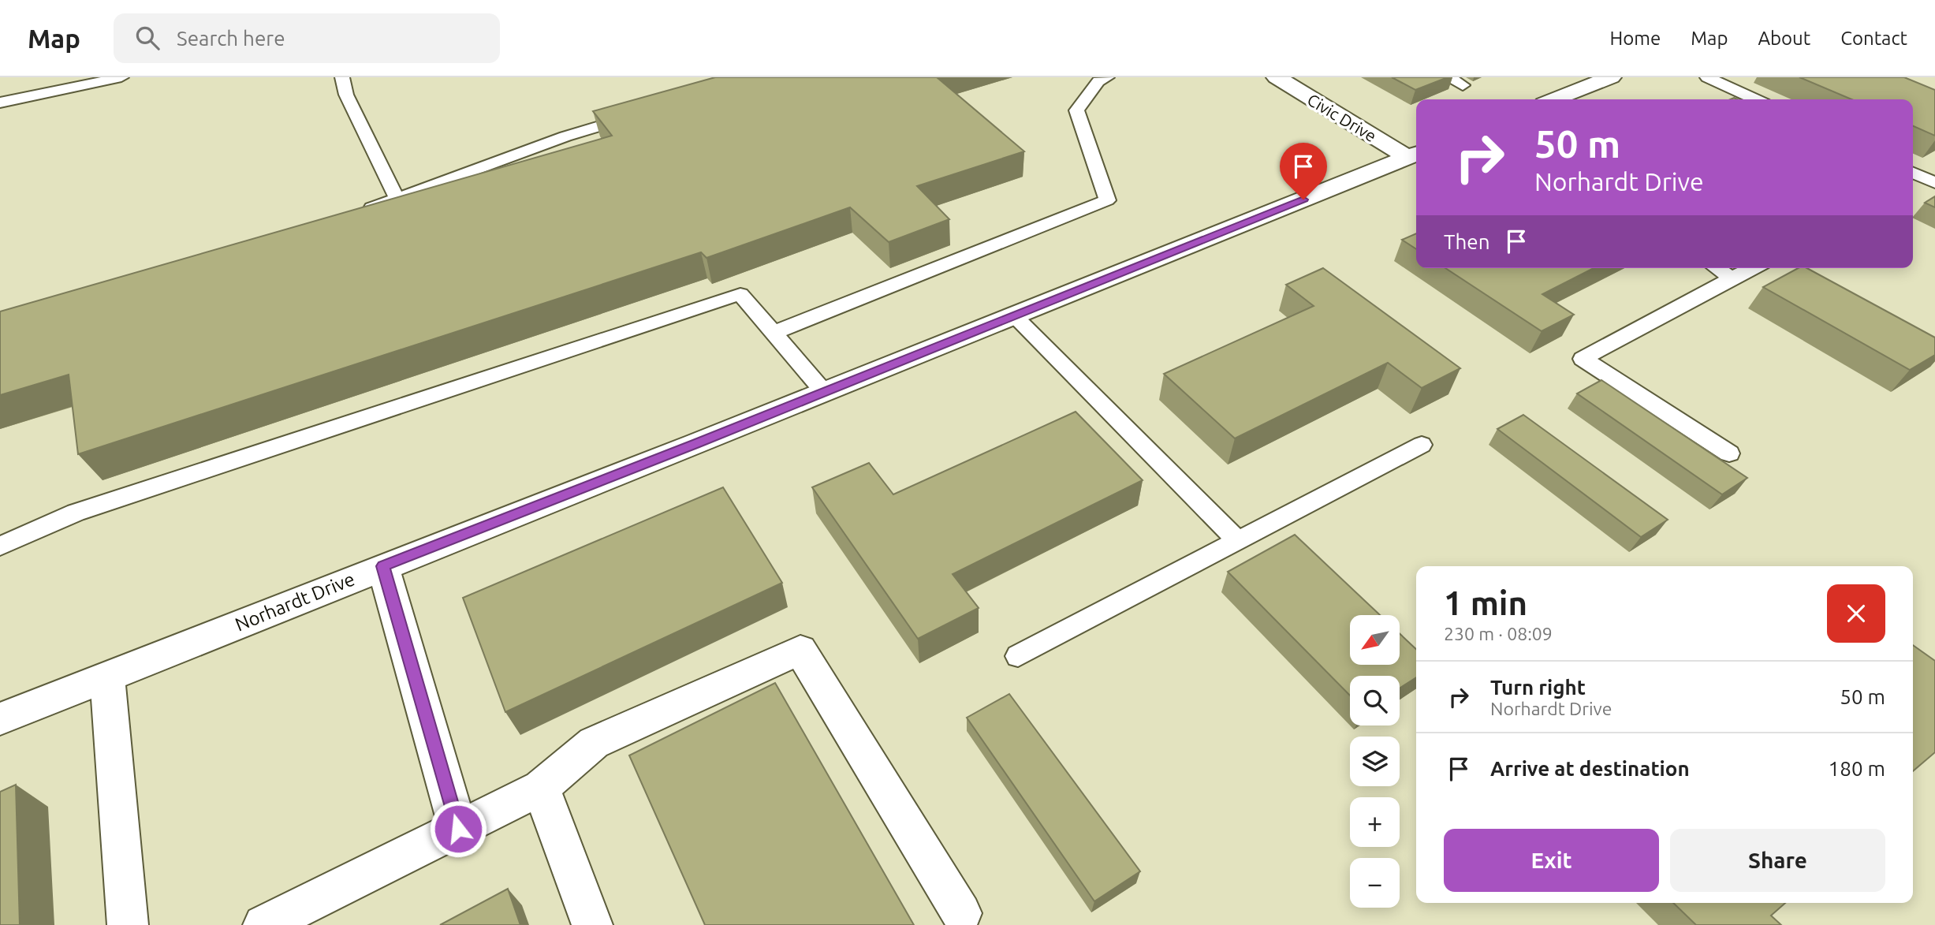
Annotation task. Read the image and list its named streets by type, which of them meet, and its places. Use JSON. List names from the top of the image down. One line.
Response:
{"streets":{"street":["Civic Drive","Norhardt Drive"]},"crossings":[["Civic Drive","Norhardt Drive"]],"north":"bottom left","page":{"header":"Map","search":"Search here","nav":["Home","Map","About","Contact"],"turn":["50 m","Norhardt Drive"],"then":"Then","heading":["1 min","230 m · 08:09"],"map_buttons":["+","−"],"list":[{"name":"Turn right","note":"Norhardt Drive","value":"50 m"},{"name":"Arrive at destination","value":"180 m"}],"buttons":["Exit","Share"]}}
